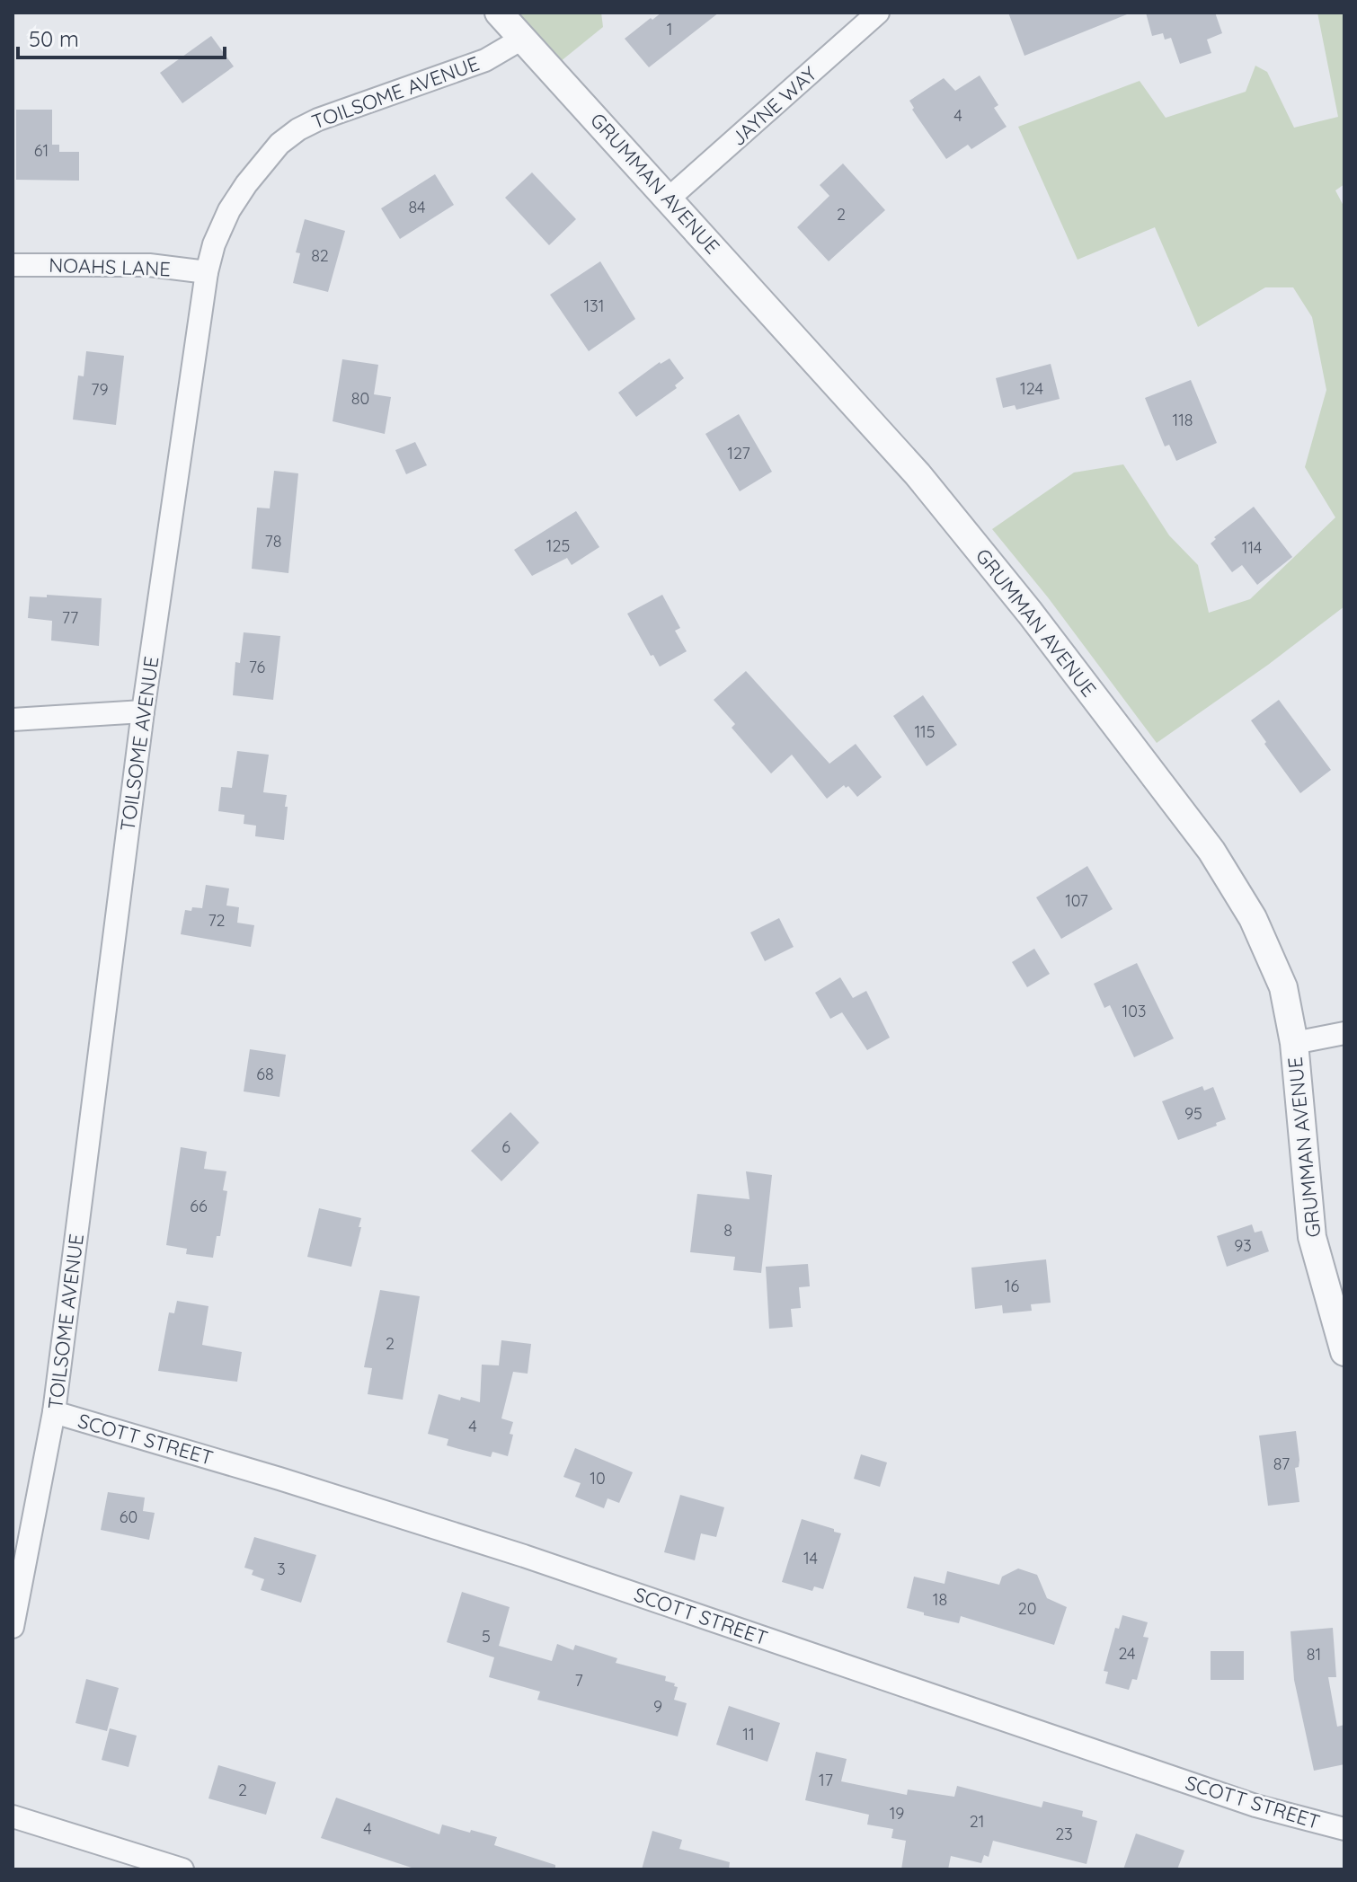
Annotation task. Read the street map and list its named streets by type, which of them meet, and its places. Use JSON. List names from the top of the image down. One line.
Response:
{"streets":{"street":["TOILSOME AVENUE","JAYNE WAY","GRUMMAN AVENUE","NOAHS LANE","SCOTT STREET"]},"crossings":[["TOILSOME AVENUE","GRUMMAN AVENUE"],["TOILSOME AVENUE","NOAHS LANE"],["TOILSOME AVENUE","SCOTT STREET"],["JAYNE WAY","GRUMMAN AVENUE"]],"house_numbers":["1","4","61","84","2","82","131","124","79","80","118","127","78","125","114","77","76","115","107","72","103","68","95","6","66","8","93","16","2","4","87","10","60","14","3","18","20","5","24","81","7","9","11","17","2","19","21","4","23"],"scale_bar":"50 m"}
